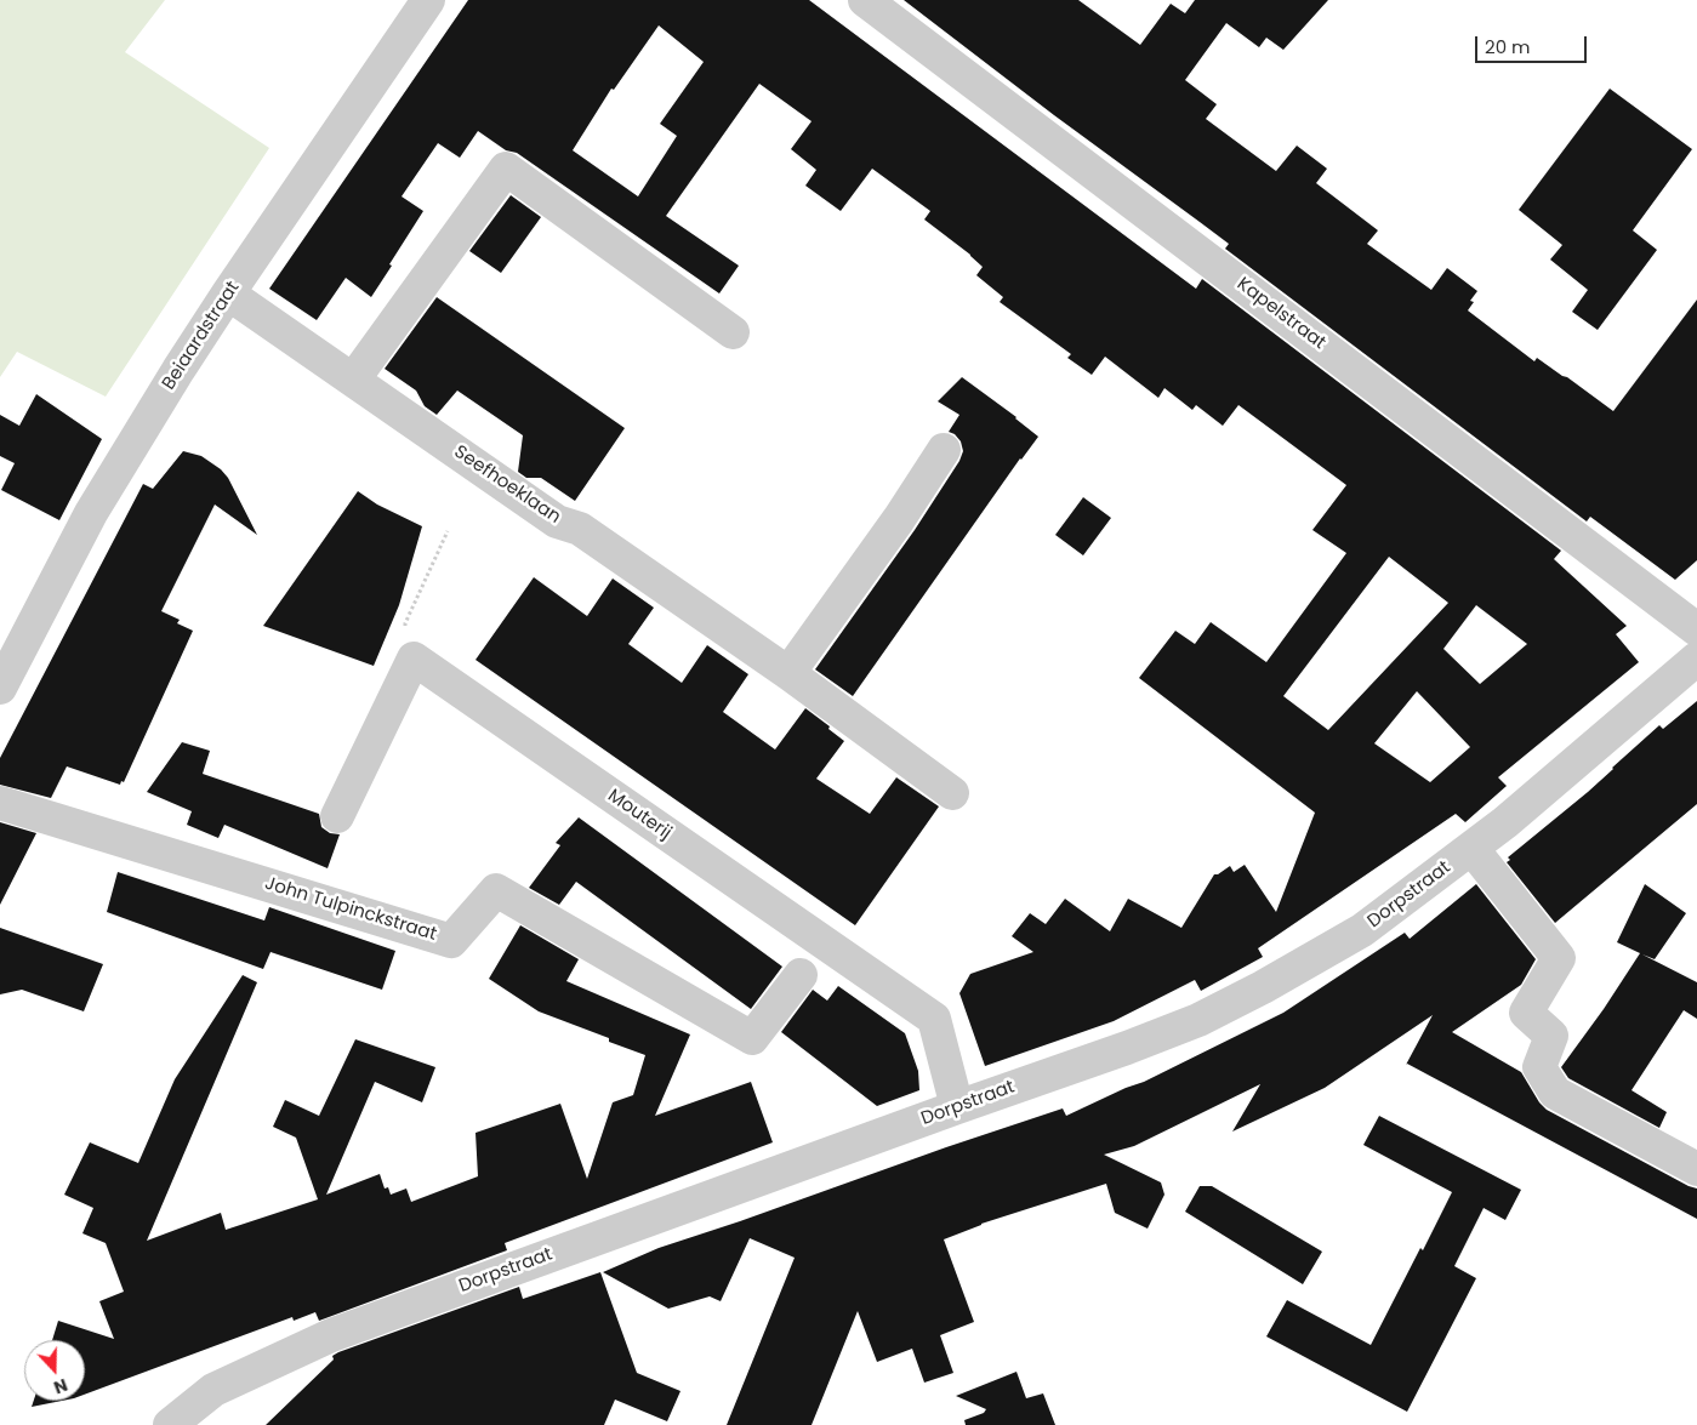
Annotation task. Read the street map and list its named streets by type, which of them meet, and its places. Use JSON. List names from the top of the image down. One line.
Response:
{"streets":{"street":["Kapelstraat","Beiaardstraat","Seefhoeklaan","Mouterij","Dorpstraat","John Tulpinckstraat"]},"crossings":[["Beiaardstraat","Seefhoeklaan"],["Mouterij","Dorpstraat"]],"scale_bar":"20 m","north":"bottom"}
